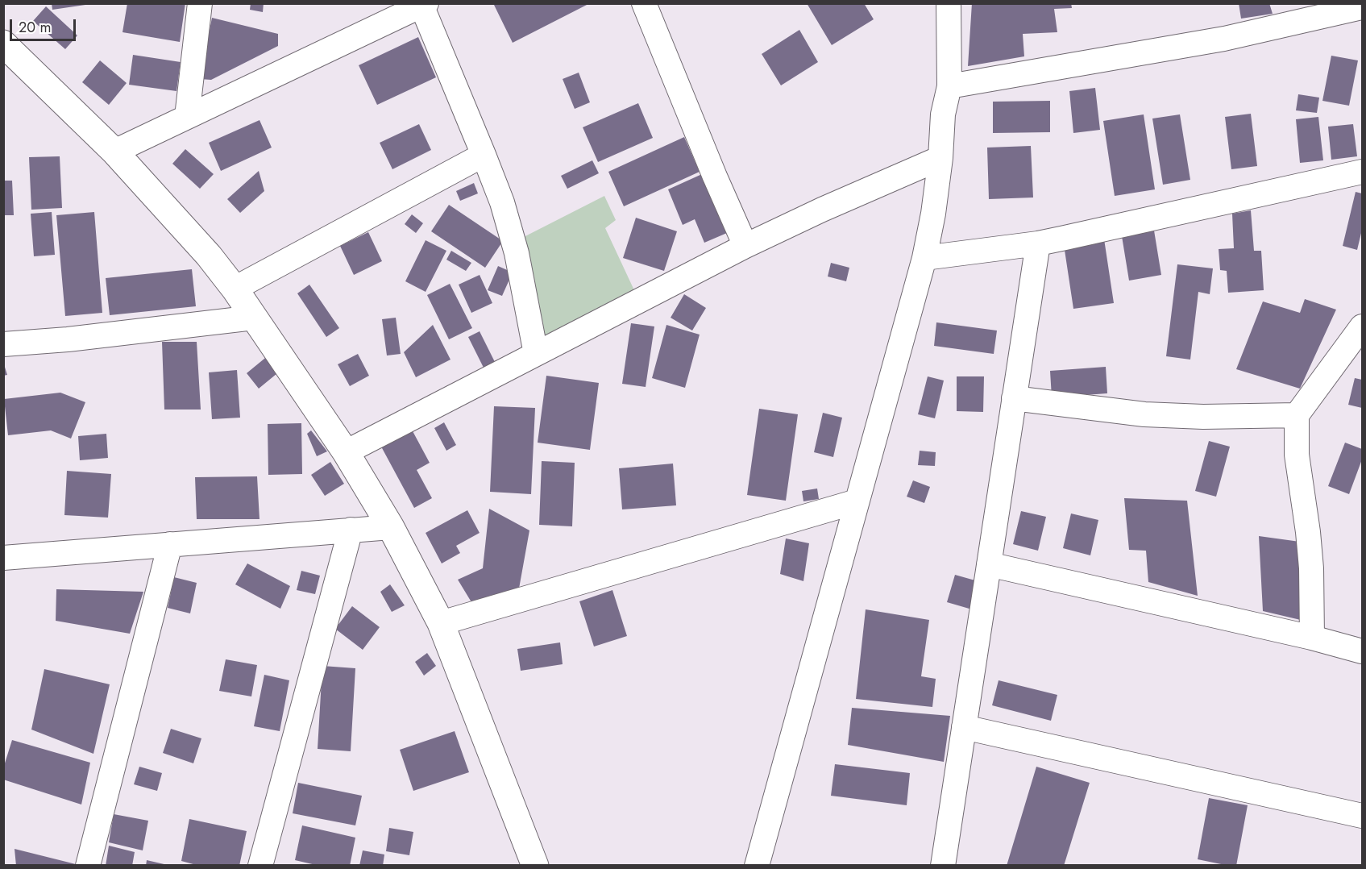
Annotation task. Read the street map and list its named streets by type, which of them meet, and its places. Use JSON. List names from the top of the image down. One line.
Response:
{"scale_bar":"20 m"}
